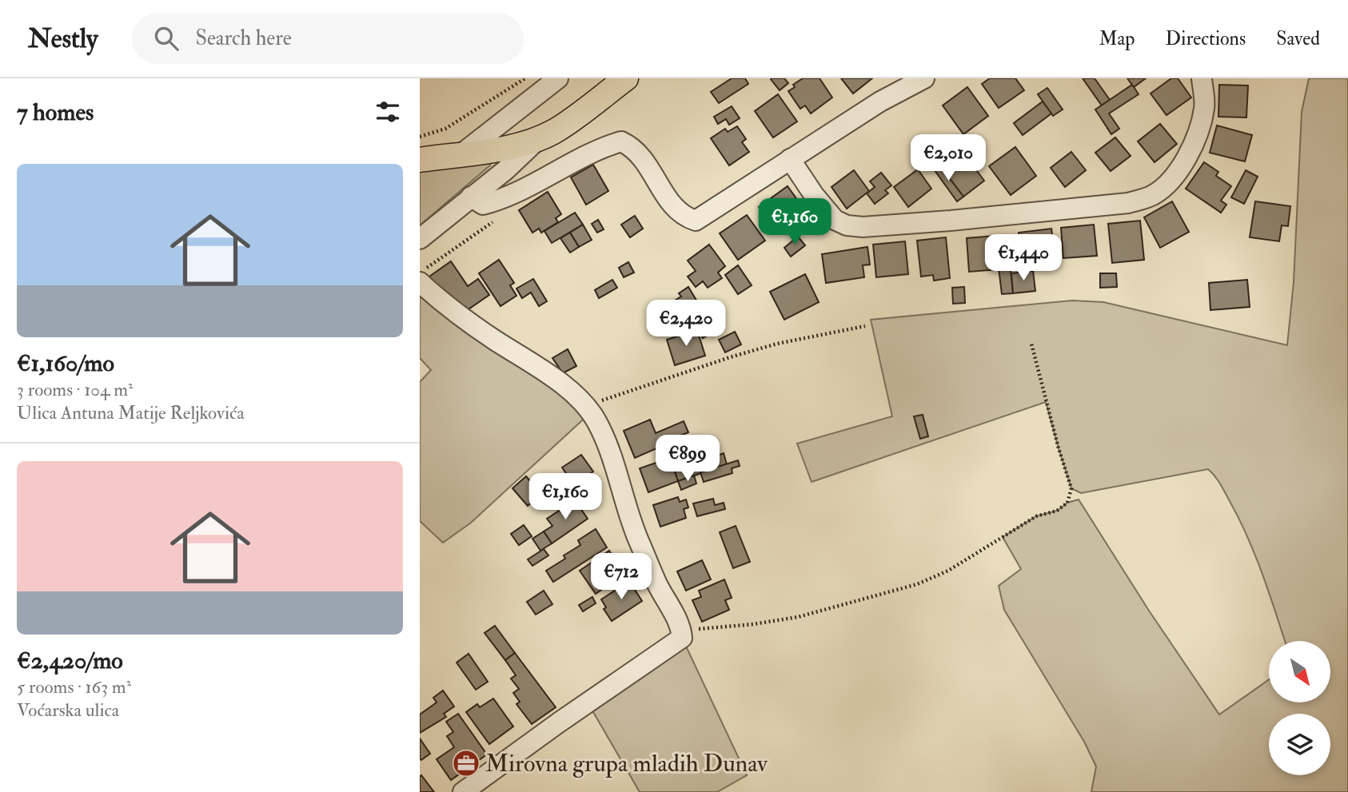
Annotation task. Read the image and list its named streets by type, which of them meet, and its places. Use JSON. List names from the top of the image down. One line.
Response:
{"places":{"office":["Mirovna grupa mladih Dunav"]},"north":"bottom right","page":{"header":"Nestly","search":"Search here","nav":["Map","Directions","Saved"],"heading":"7 homes","price":["€2,010","€1,160","€1,440","€2,420","€899","€1,160","€712"],"list":[{"name":"€1,160/mo","note":"3 rooms · 104 m² · Ulica Antuna Matije Reljkovića"},{"name":"€2,420/mo","note":"5 rooms · 163 m² · Voćarska ulica"}]}}
